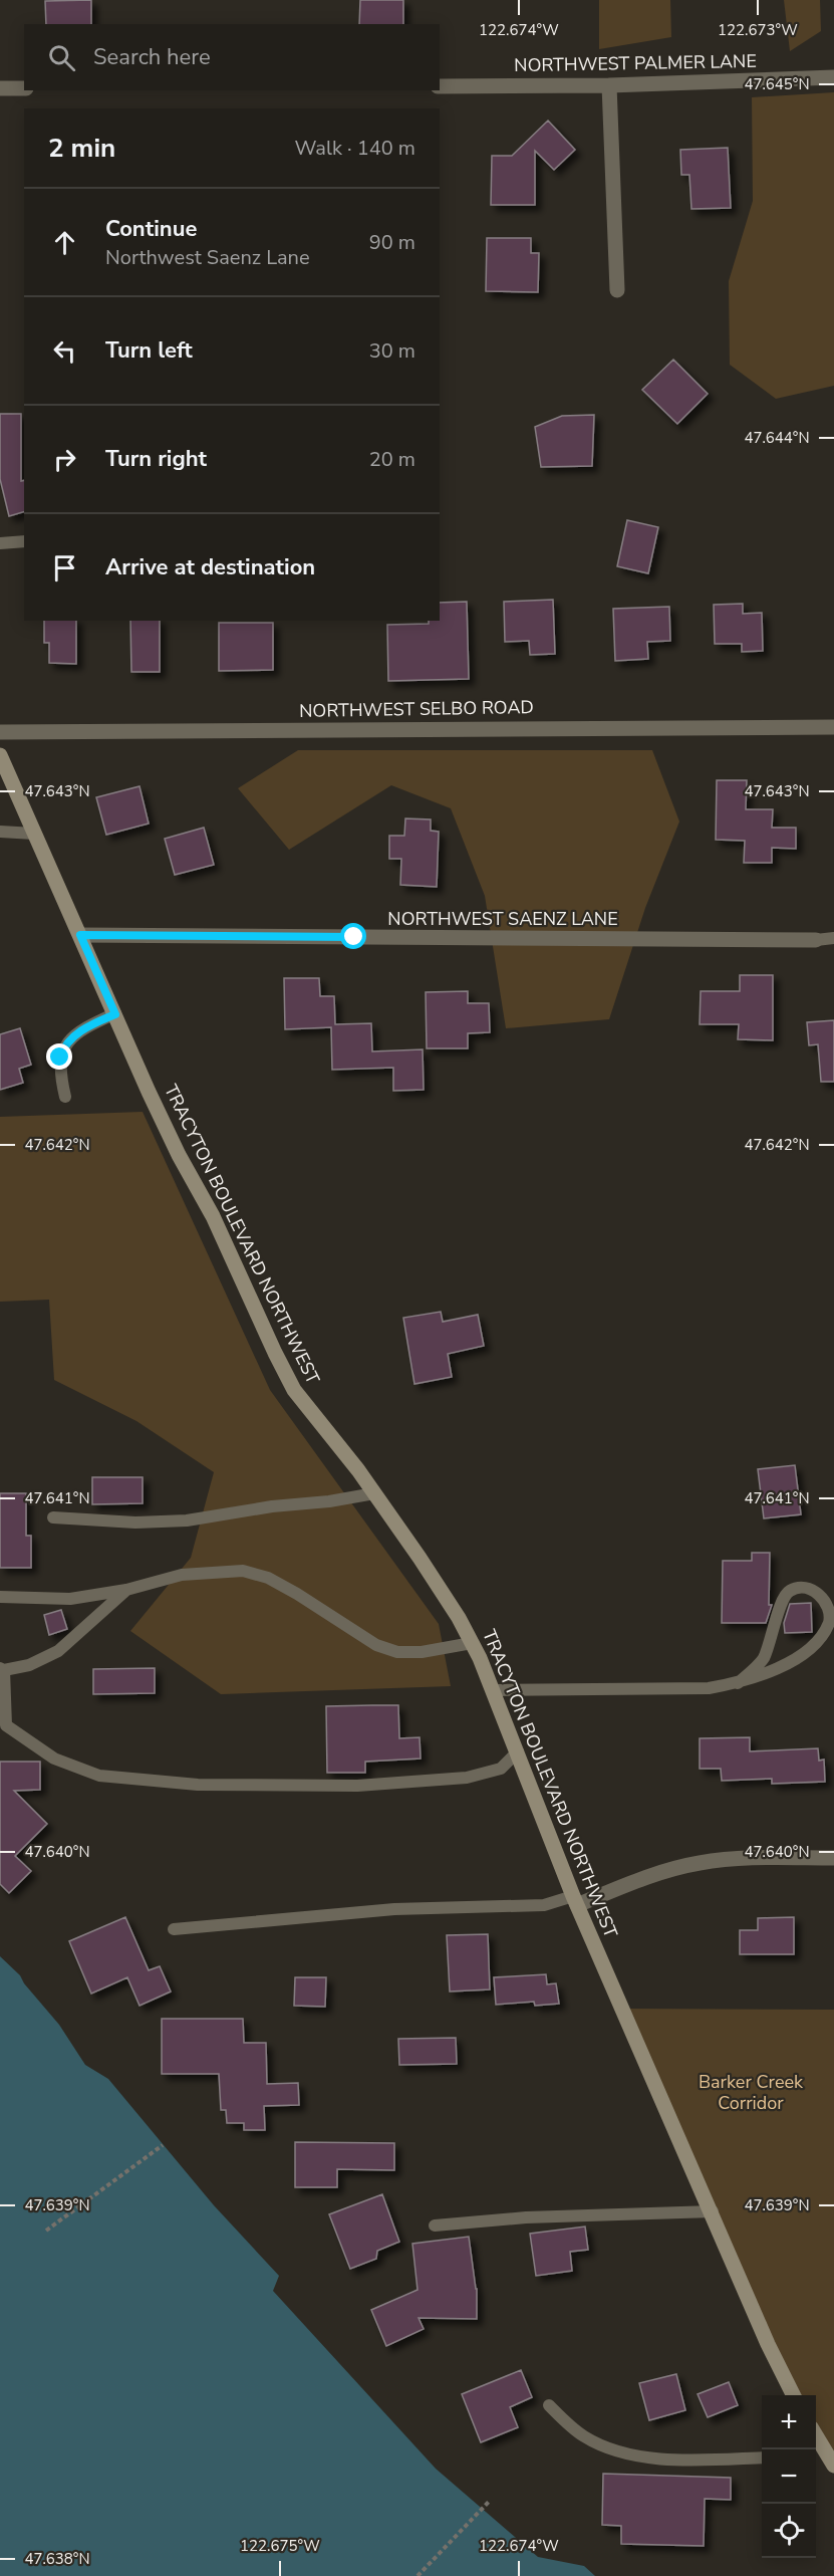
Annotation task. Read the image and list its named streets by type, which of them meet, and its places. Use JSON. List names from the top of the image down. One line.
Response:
{"streets":{"main road":["TRACYTON BOULEVARD NORTHWEST"],"street":["NORTHWEST PALMER LANE","NORTHWEST SELBO ROAD","NORTHWEST SAENZ LANE"]},"crossings":[["NORTHWEST SAENZ LANE","TRACYTON BOULEVARD NORTHWEST"]],"parks":["Barker Creek Corridor"],"page":{"search":"Search here","heading":["2 min","Walk · 140 m"],"list":[["Continue","Northwest Saenz Lane","90 m"],["Turn left","30 m"],["Turn right","20 m"],"Arrive at destination"],"map_buttons":["+","−"]},"coordinates":["122.674°W","122.673°W","47.645°N","47.644°N","47.643°N","47.642°N","47.641°N","47.640°N","47.639°N","122.675°W","47.638°N"]}
